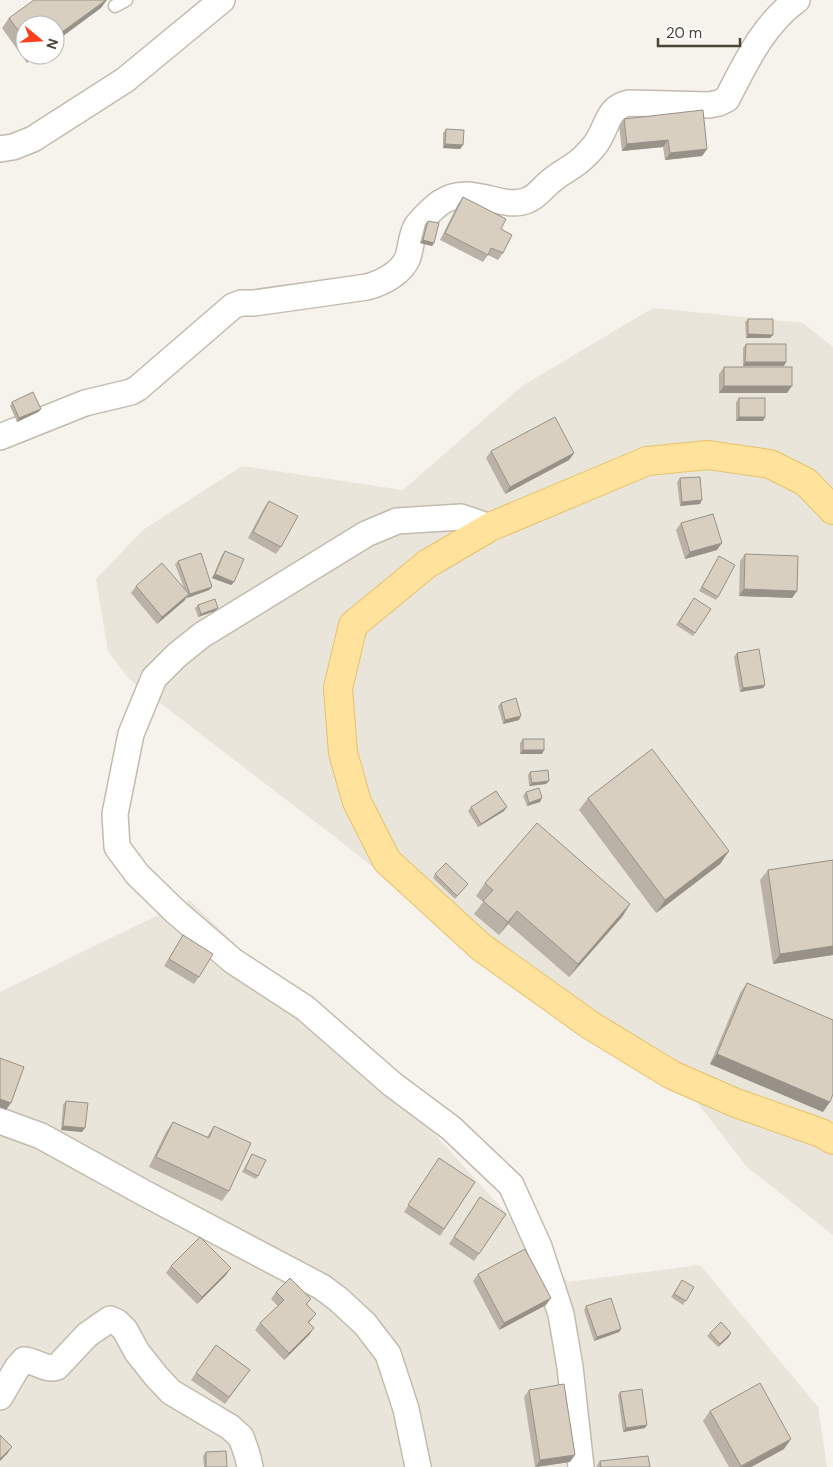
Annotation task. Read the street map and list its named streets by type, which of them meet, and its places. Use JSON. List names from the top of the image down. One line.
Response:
{"scale_bar":"20 m","north":"right"}
